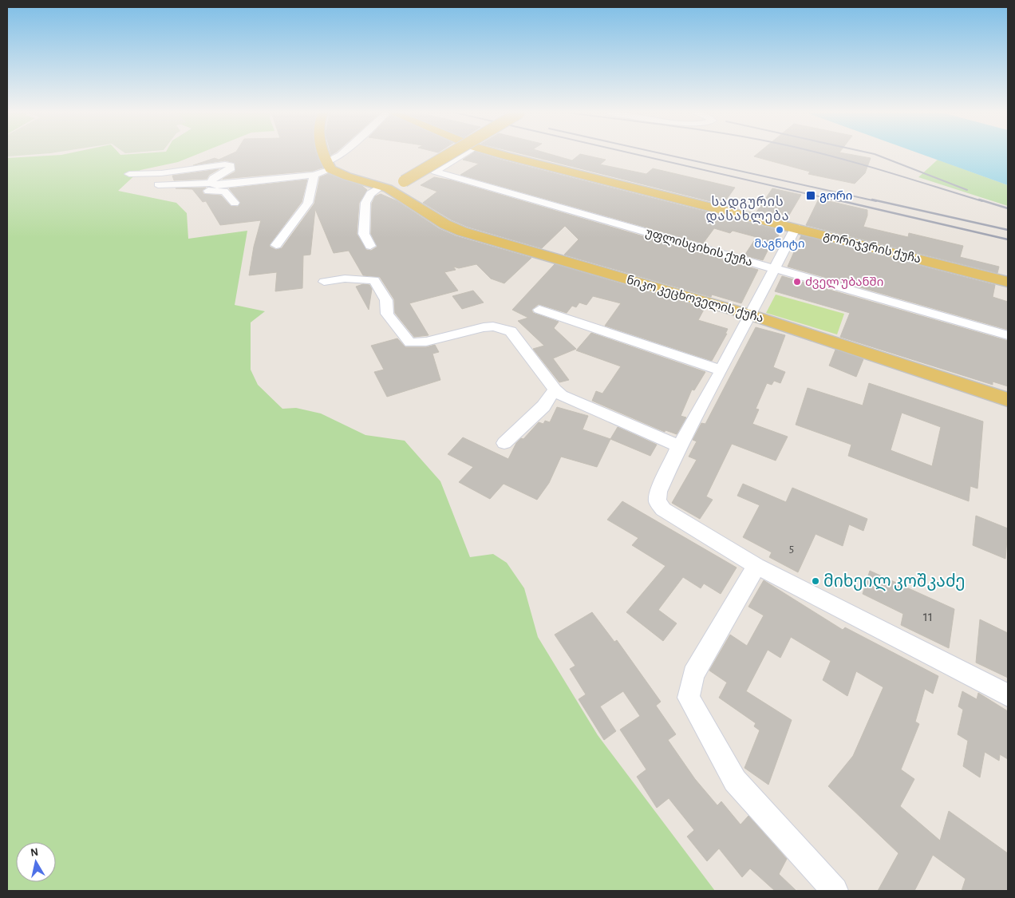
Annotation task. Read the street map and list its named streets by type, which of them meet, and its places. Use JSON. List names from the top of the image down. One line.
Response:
{"streets":{"main road":["გორიჯვრის ქუჩა","ნიკო კეცხოველის ქუჩა"],"street":["უფლისციხის ქუჩა"]},"districts":["სადგურის დასახლება"],"places":{"transit":["გორი"],"other":["მაგნიტი","ძველ უბანში","მიხეილ კოშკაძე"]},"house_numbers":["5","11"],"north":"top"}
